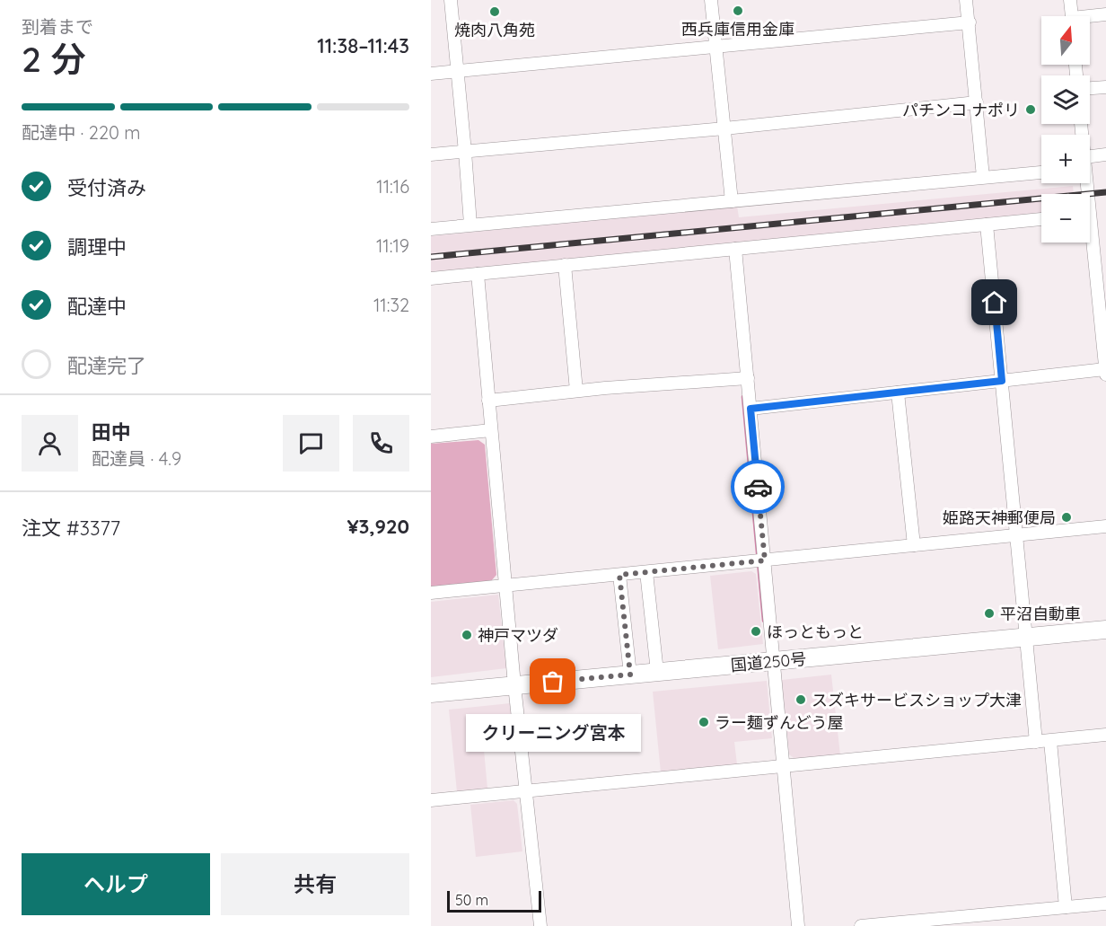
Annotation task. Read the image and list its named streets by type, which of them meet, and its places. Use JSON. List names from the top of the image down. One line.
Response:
{"streets":{"highway":["国道250号"]},"places":["西兵庫信用金庫","焼肉八角苑","パチンコ ナポリ","姫路天神郵便局","平沼自動車","ほっともっと","神戸マツダ","クリーニング宮本","スズキサービスショップ大津","ラー麺ずんどう屋"],"scale_bar":"50 m","north":"top","page":{"heading":["2 分","到着まで","11:38–11:43"],"panel":["田中","配達員 · 4.9","注文 #3377","¥3,920"],"map_buttons":["+","−"],"bar":"配達中 · 220 m","list":[["受付済み","11:16"],["調理中","11:19"],["配達中","11:32"],"配達完了"],"bubble":"クリーニング宮本","buttons":["ヘルプ","共有"],"scale":"50 m"}}
